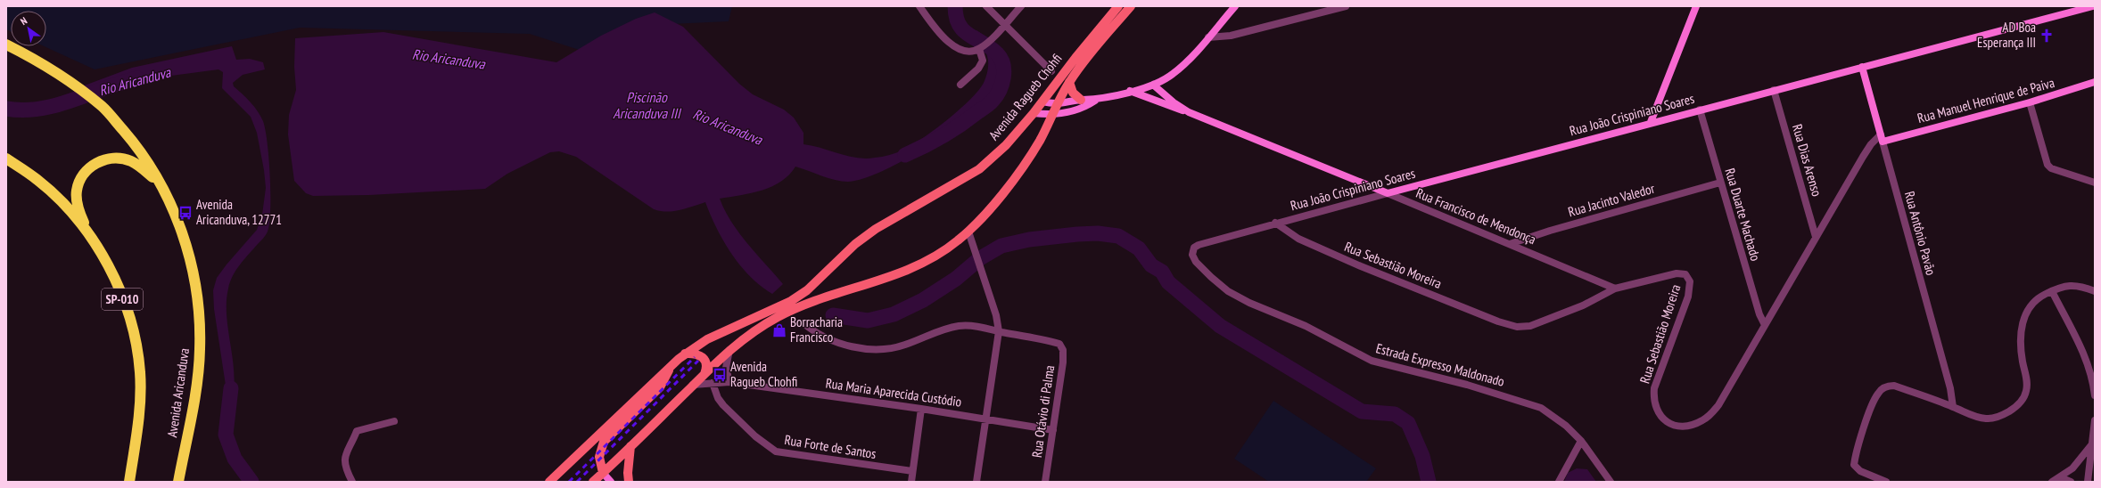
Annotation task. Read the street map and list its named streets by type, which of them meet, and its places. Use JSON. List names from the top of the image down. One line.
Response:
{"streets":{"highway":["SP-010","Avenida Aricanduva"],"main road":["Avenida Ragueb Chohfi"],"street":["Rua Manuel Henrique de Paiva","Rua João Crispiniano Soares","Rua Dias Arenso","Rua Jacinto Valedor","Rua Duarte Machado","Rua Francisco de Mendonça","Rua Antônio Pavão","Rua Sebastião Moreira","Estrada Expresso Maldonado","Rua Maria Aparecida Custódio","Rua Otávio di Palma","Rua Forte de Santos"]},"crossings":[["Avenida Ragueb Chohfi","Rua Maria Aparecida Custódio"],["Rua Manuel Henrique de Paiva","Rua Antônio Pavão"],["Rua Manuel Henrique de Paiva","Rua Sebastião Moreira"],["Rua João Crispiniano Soares","Rua Dias Arenso"],["Rua João Crispiniano Soares","Rua Duarte Machado"],["Rua João Crispiniano Soares","Rua Francisco de Mendonça"],["Rua João Crispiniano Soares","Rua Antônio Pavão"],["Rua João Crispiniano Soares","Rua Sebastião Moreira"],["Rua João Crispiniano Soares","Estrada Expresso Maldonado"],["Rua Dias Arenso","Rua Sebastião Moreira"],["Rua Jacinto Valedor","Rua Duarte Machado"],["Rua Jacinto Valedor","Rua Francisco de Mendonça"],["Rua Duarte Machado","Rua Sebastião Moreira"],["Rua Francisco de Mendonça","Rua Sebastião Moreira"],["Rua Antônio Pavão","Rua Sebastião Moreira"],["Rua Maria Aparecida Custódio","Rua Otávio di Palma"],["Rua Maria Aparecida Custódio","Rua Forte de Santos"]],"water":["Rio Aricanduva","Piscinão Aricanduva III"],"places":{"church":["AD Boa Esperança III"],"bus stop":["Avenida Aricanduva, 12771","Avenida Ragueb Chohfi"],"shop":["Borracharia Francisco"]},"north":"top left"}
